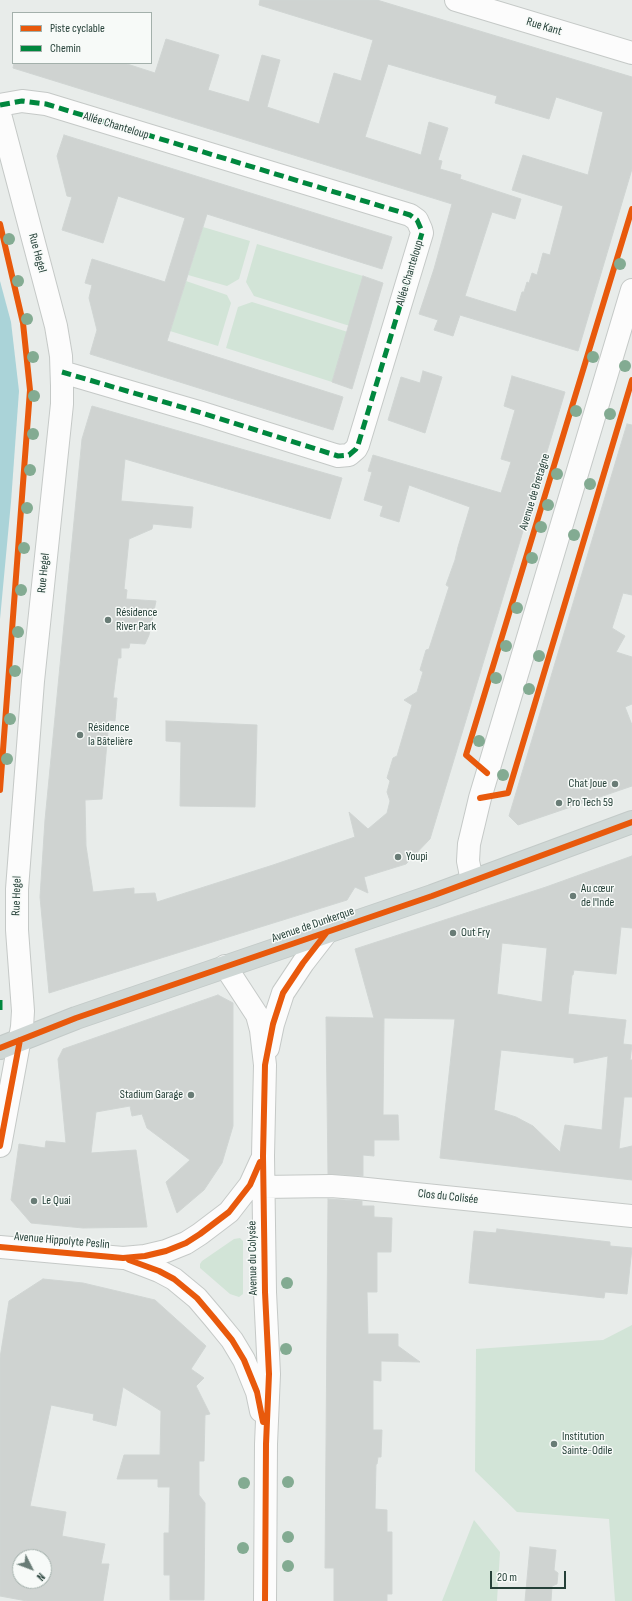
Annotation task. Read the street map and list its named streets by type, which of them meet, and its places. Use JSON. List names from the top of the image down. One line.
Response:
{"streets":{"main road":["Avenue de Dunkerque"],"street":["Rue Kant","Allée Chanteloup","Rue Hegel","Clos du Colisée","Avenue Hippolyte Peslin","Avenue du Colysée"],"cycle path":["Avenue de Bretagne"]},"crossings":[["Allée Chanteloup","Rue Hegel"],["Rue Hegel","Avenue de Dunkerque"],["Avenue de Dunkerque","Avenue du Colysée"],["Clos du Colisée","Avenue du Colysée"],["Avenue Hippolyte Peslin","Avenue du Colysée"]],"places":["Résidence River Park","Résidence la Bâtelière","Chat Joue","Pro Tech 59","Youpi","Au cœur de l'Inde","Out Fry","Stadium Garage","Le Quai","Institution Sainte-Odile"],"legend":["Piste cyclable","Chemin"],"scale_bar":"20 m","north":"bottom right"}
